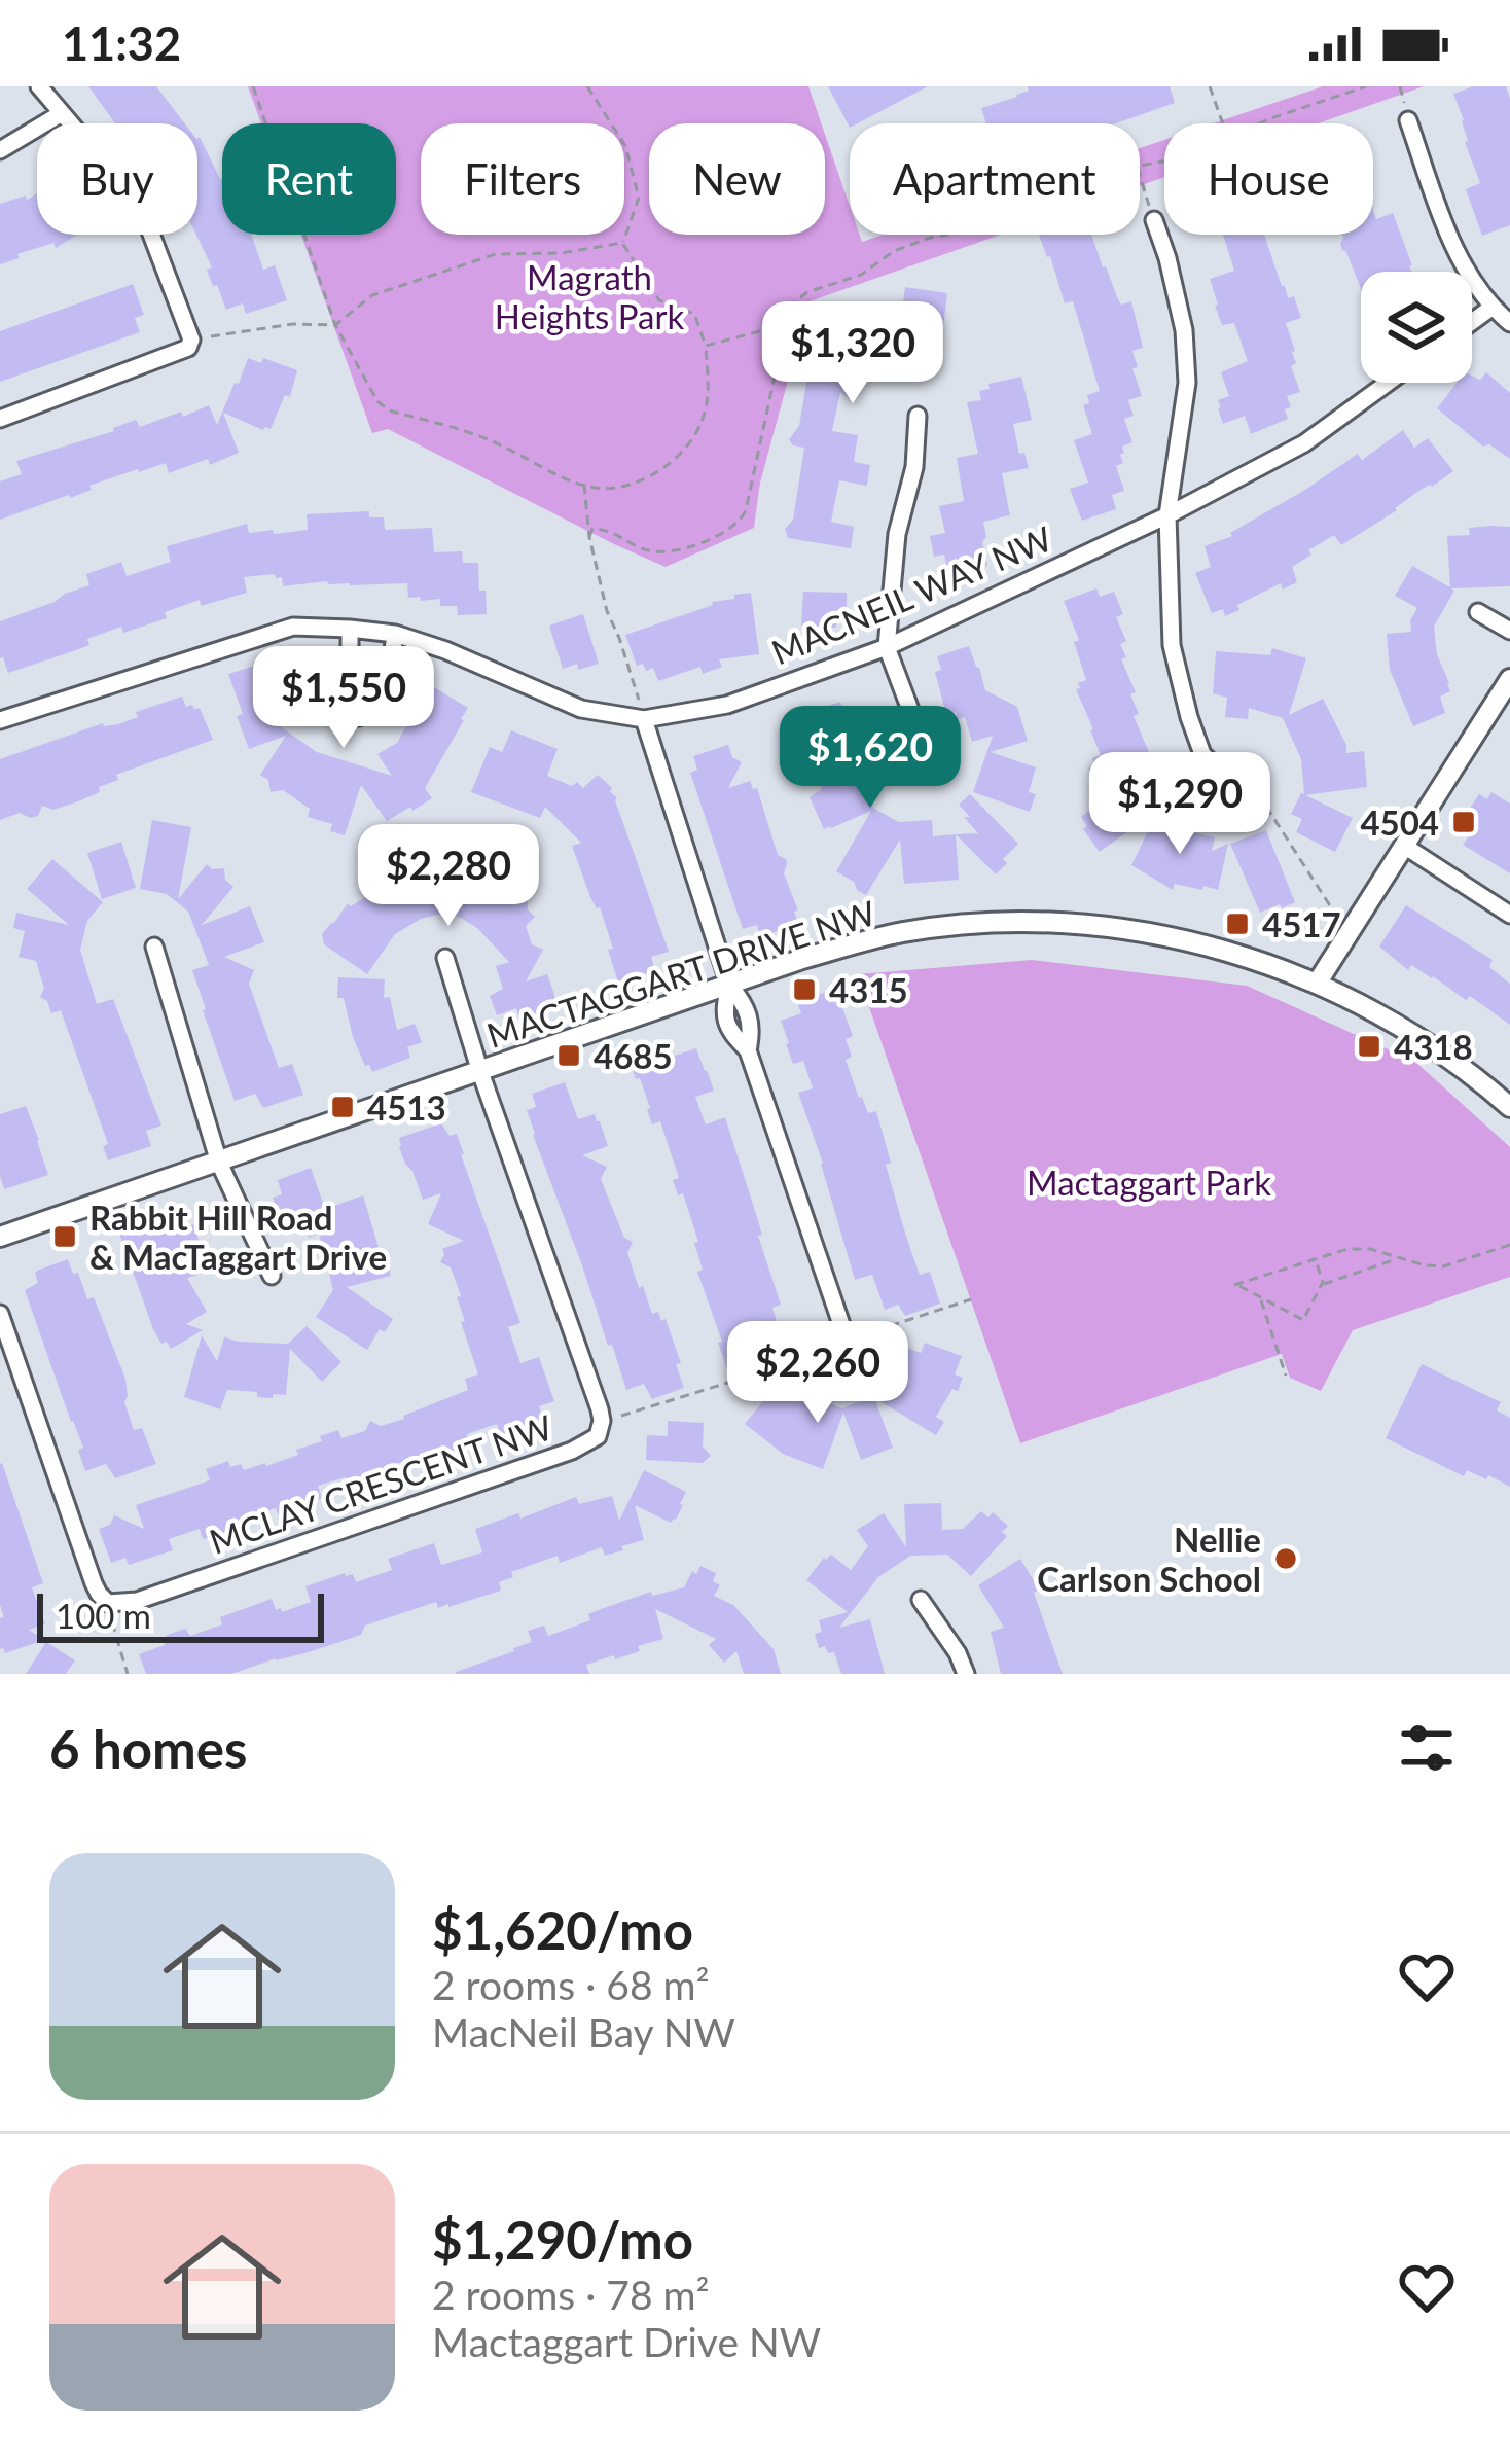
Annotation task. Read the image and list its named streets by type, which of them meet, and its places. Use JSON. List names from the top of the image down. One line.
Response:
{"streets":{"street":["MACNEIL WAY NW","MACTAGGART DRIVE NW","MCLAY CRESCENT NW"]},"crossings":[["MACTAGGART DRIVE NW","MCLAY CRESCENT NW"]],"parks":["Magrath Heights Park","Mactaggart Park"],"places":{"transit":["4504","4517","4315","4318","4685","4513","Rabbit Hill Road & MacTaggart Drive"],"other":["Nellie Carlson School"]},"scale_bar":"100 m","page":{"status":"11:32","chip":["Buy","Rent","Filters","New","Apartment","House"],"price":["$1,320","$1,550","$1,620","$1,290","$2,280","$2,260"],"scale":"100 m","heading":"6 homes","list":[{"name":"$1,620/mo","note":"2 rooms · 68 m² · MacNeil Bay NW"},{"name":"$1,290/mo","note":"2 rooms · 78 m² · Mactaggart Drive NW"}]}}
